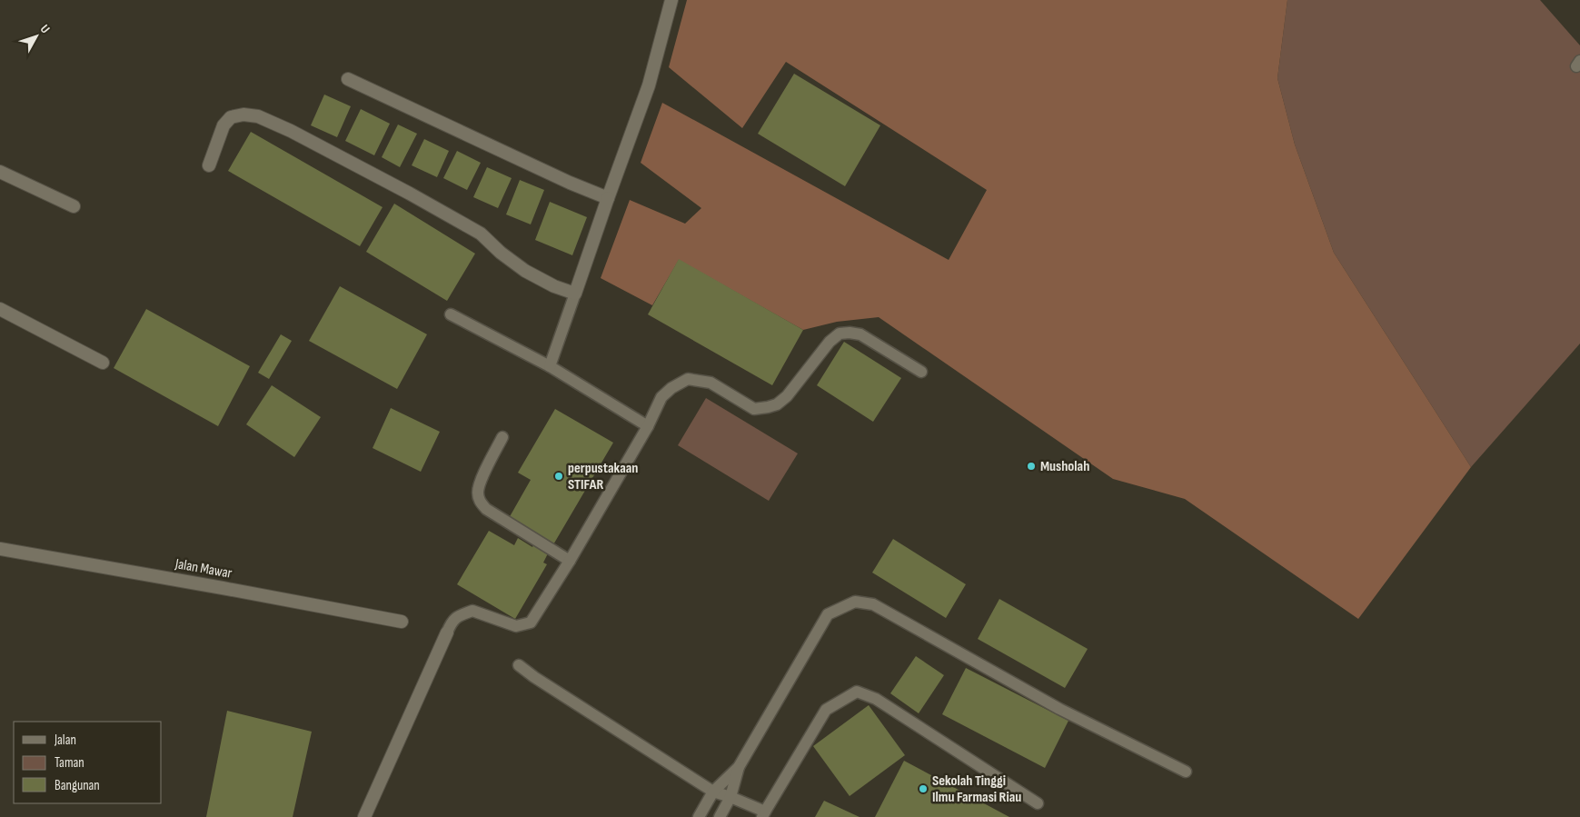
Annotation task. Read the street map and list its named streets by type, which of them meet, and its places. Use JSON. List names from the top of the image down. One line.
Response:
{"streets":{"street":["Jalan Mawar"]},"places":["Musholah","perpustakaan STIFAR","Sekolah Tinggi Ilmu Farmasi Riau"],"legend":["Jalan","Taman","Bangunan"],"north":"top right"}
